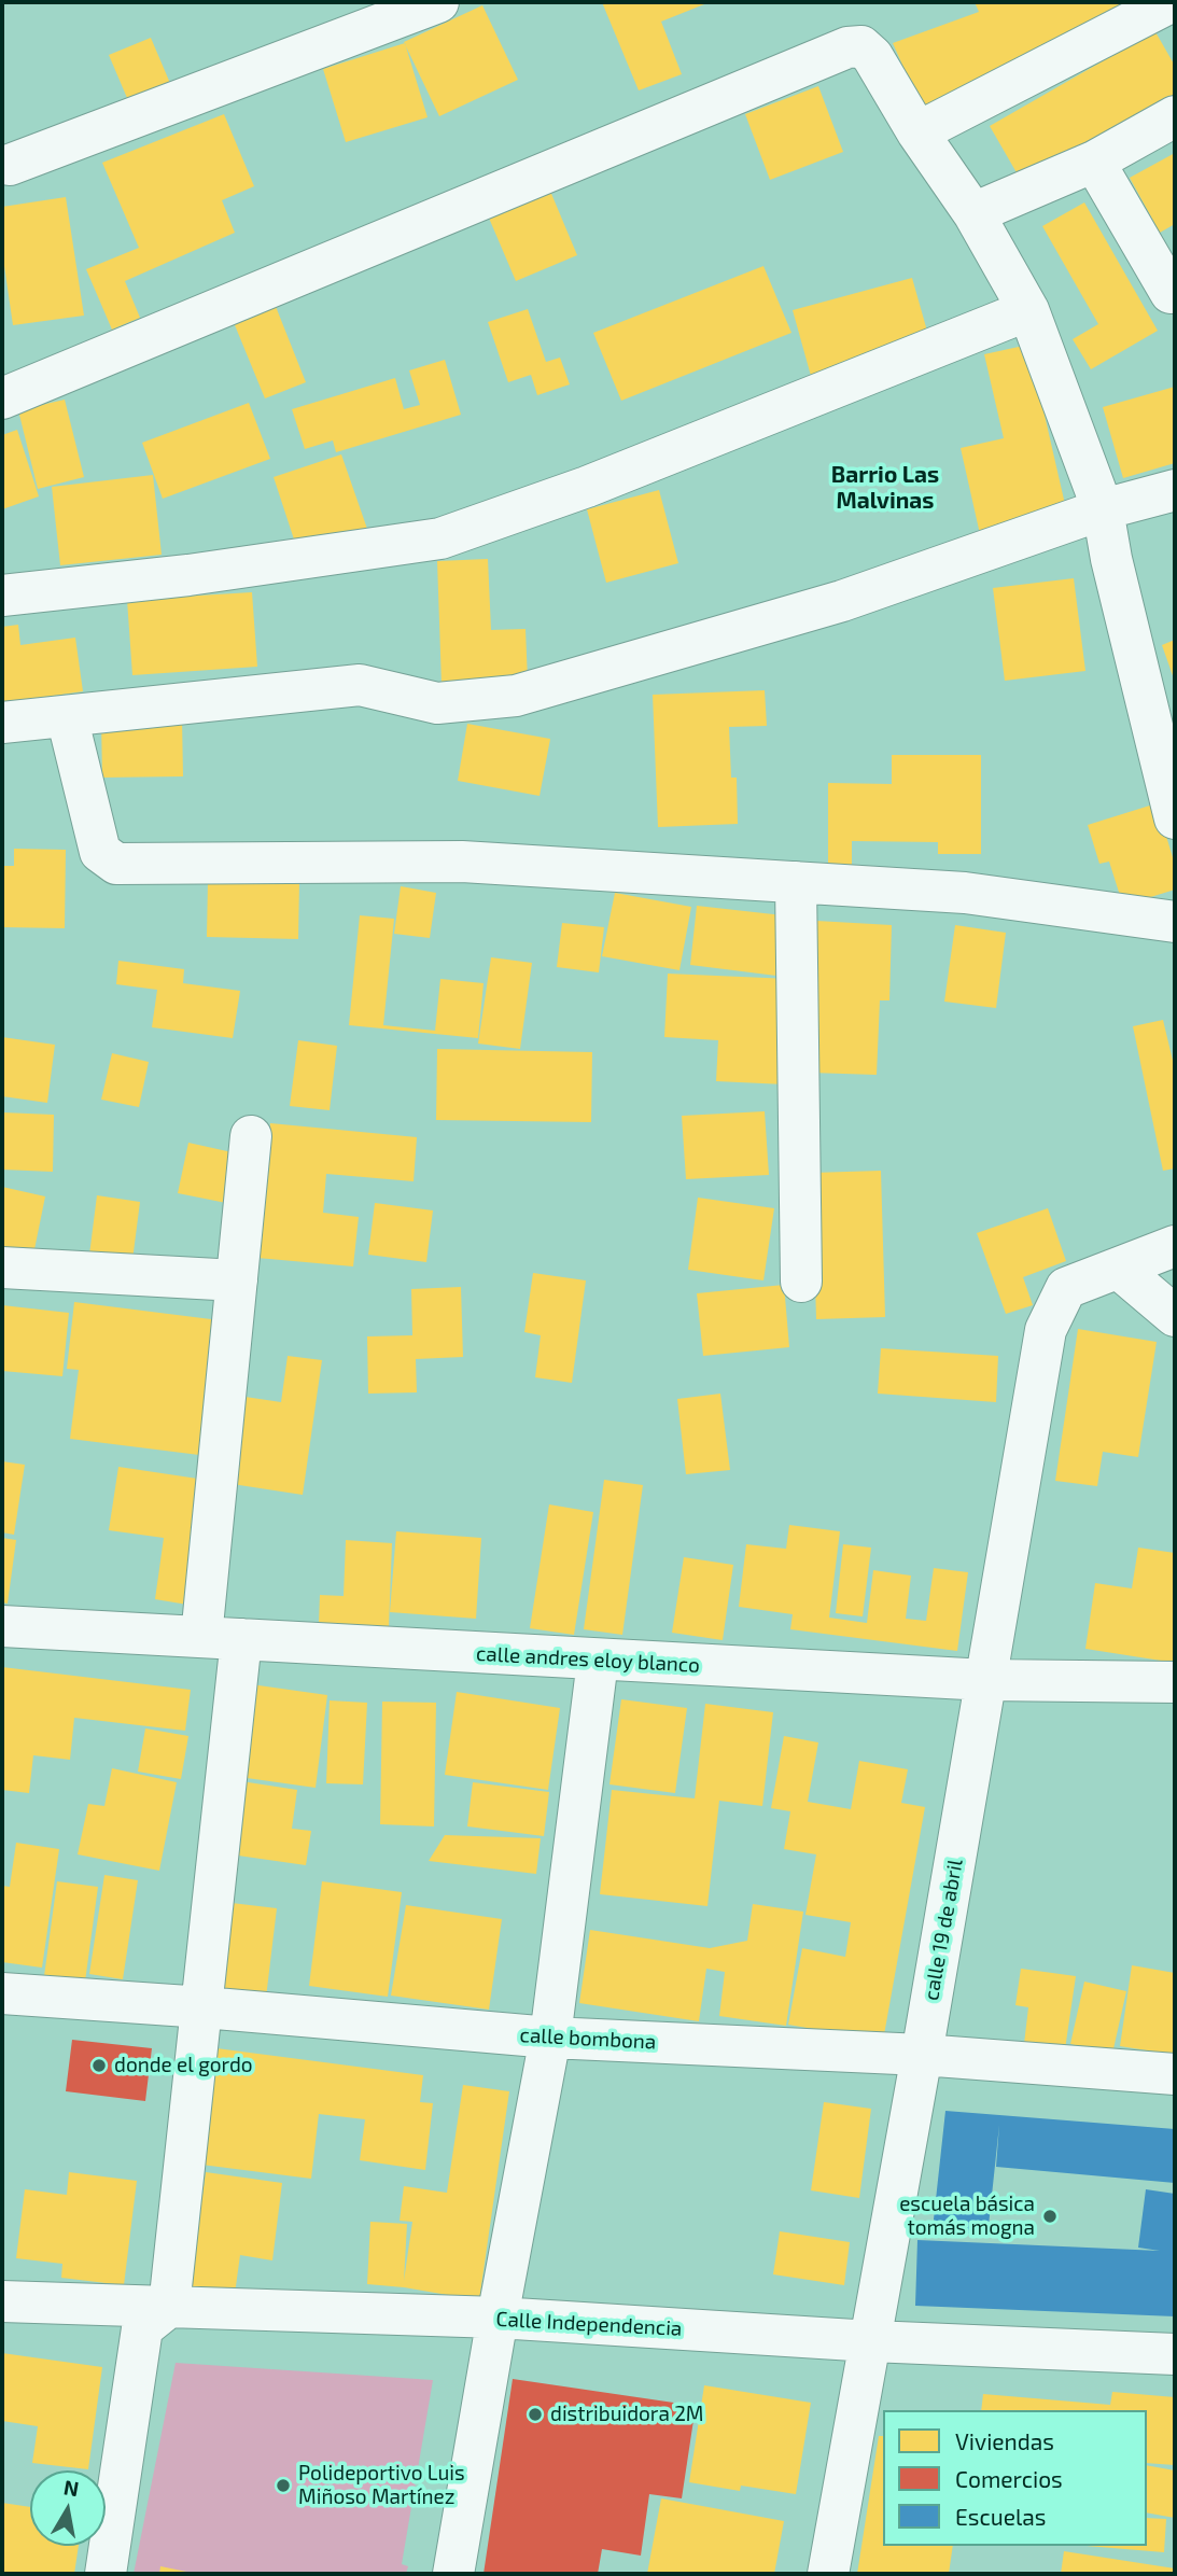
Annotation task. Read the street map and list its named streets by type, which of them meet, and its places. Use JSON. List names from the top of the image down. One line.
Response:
{"streets":{"street":["calle andres eloy blanco","calle 19 de abril","calle bombona","Calle Independencia"]},"crossings":[["calle andres eloy blanco","calle 19 de abril"],["calle 19 de abril","calle bombona"],["calle 19 de abril","Calle Independencia"]],"districts":["Barrio Las Malvinas"],"places":["donde el gordo","escuela básica tomás mogna","distribuidora 2M","Polideportivo Luis Miñoso Martínez"],"legend":["Viviendas","Comercios","Escuelas"],"north":"top"}
